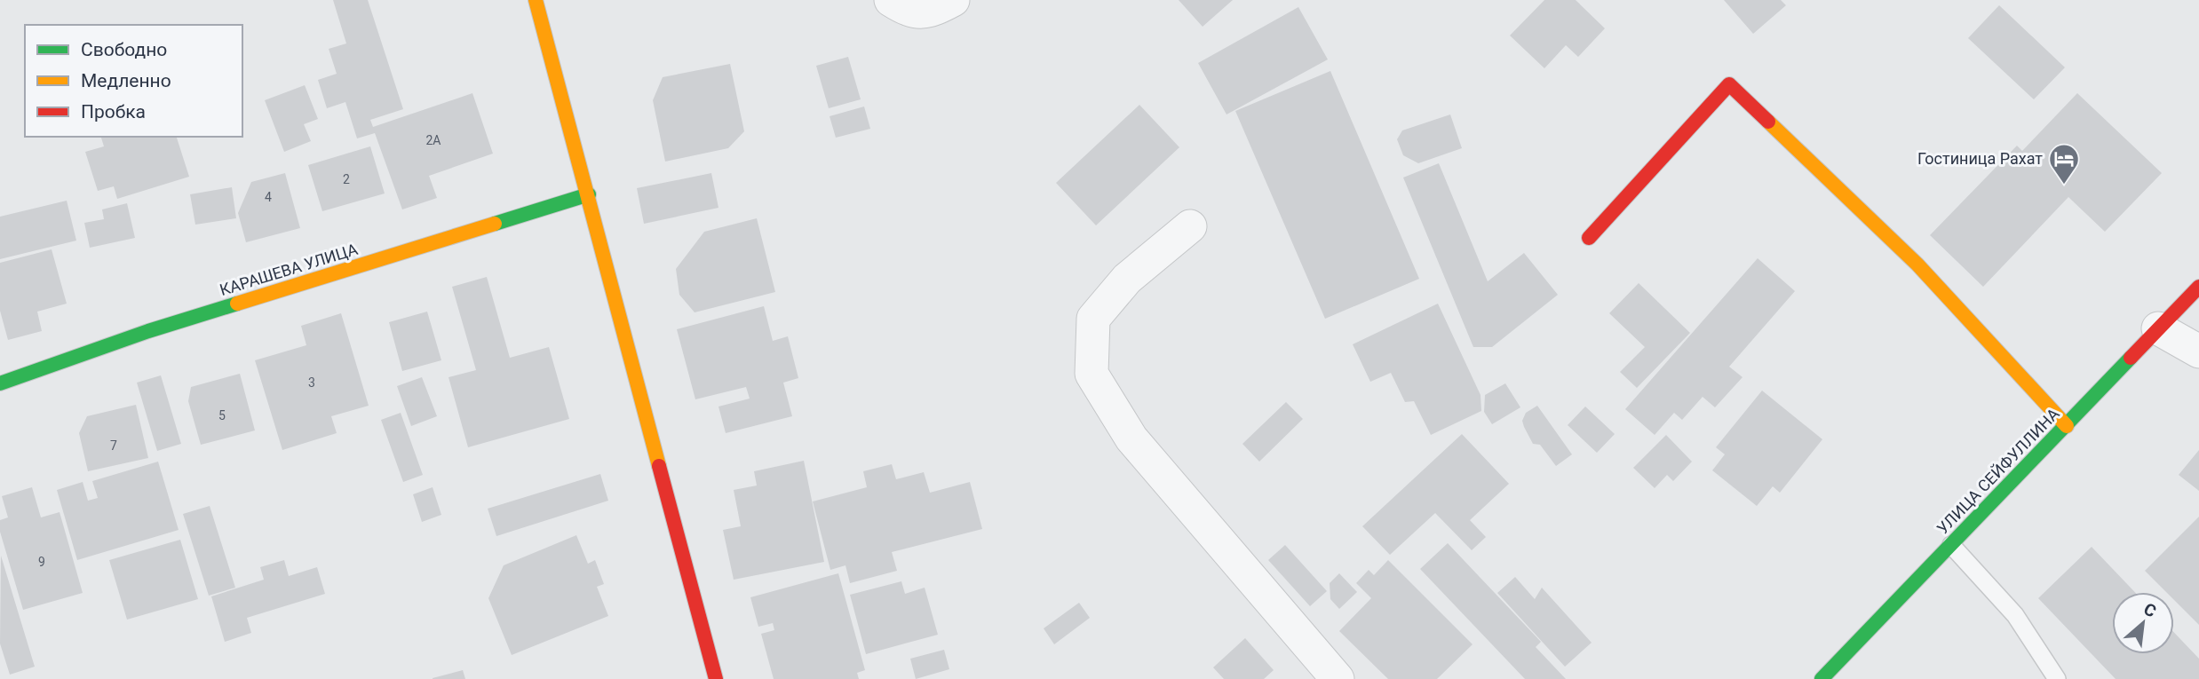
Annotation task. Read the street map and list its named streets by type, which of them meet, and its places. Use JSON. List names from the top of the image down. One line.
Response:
{"streets":{"street":["КАРАШЕВА УЛИЦА","УЛИЦА СЕЙФУЛЛИНА"]},"places":{"hotel":["Гостиница Рахат"]},"house_numbers":["2А","2","4","3","5","7","9"],"legend":["Свободно","Медленно","Пробка"],"north":"top right"}
